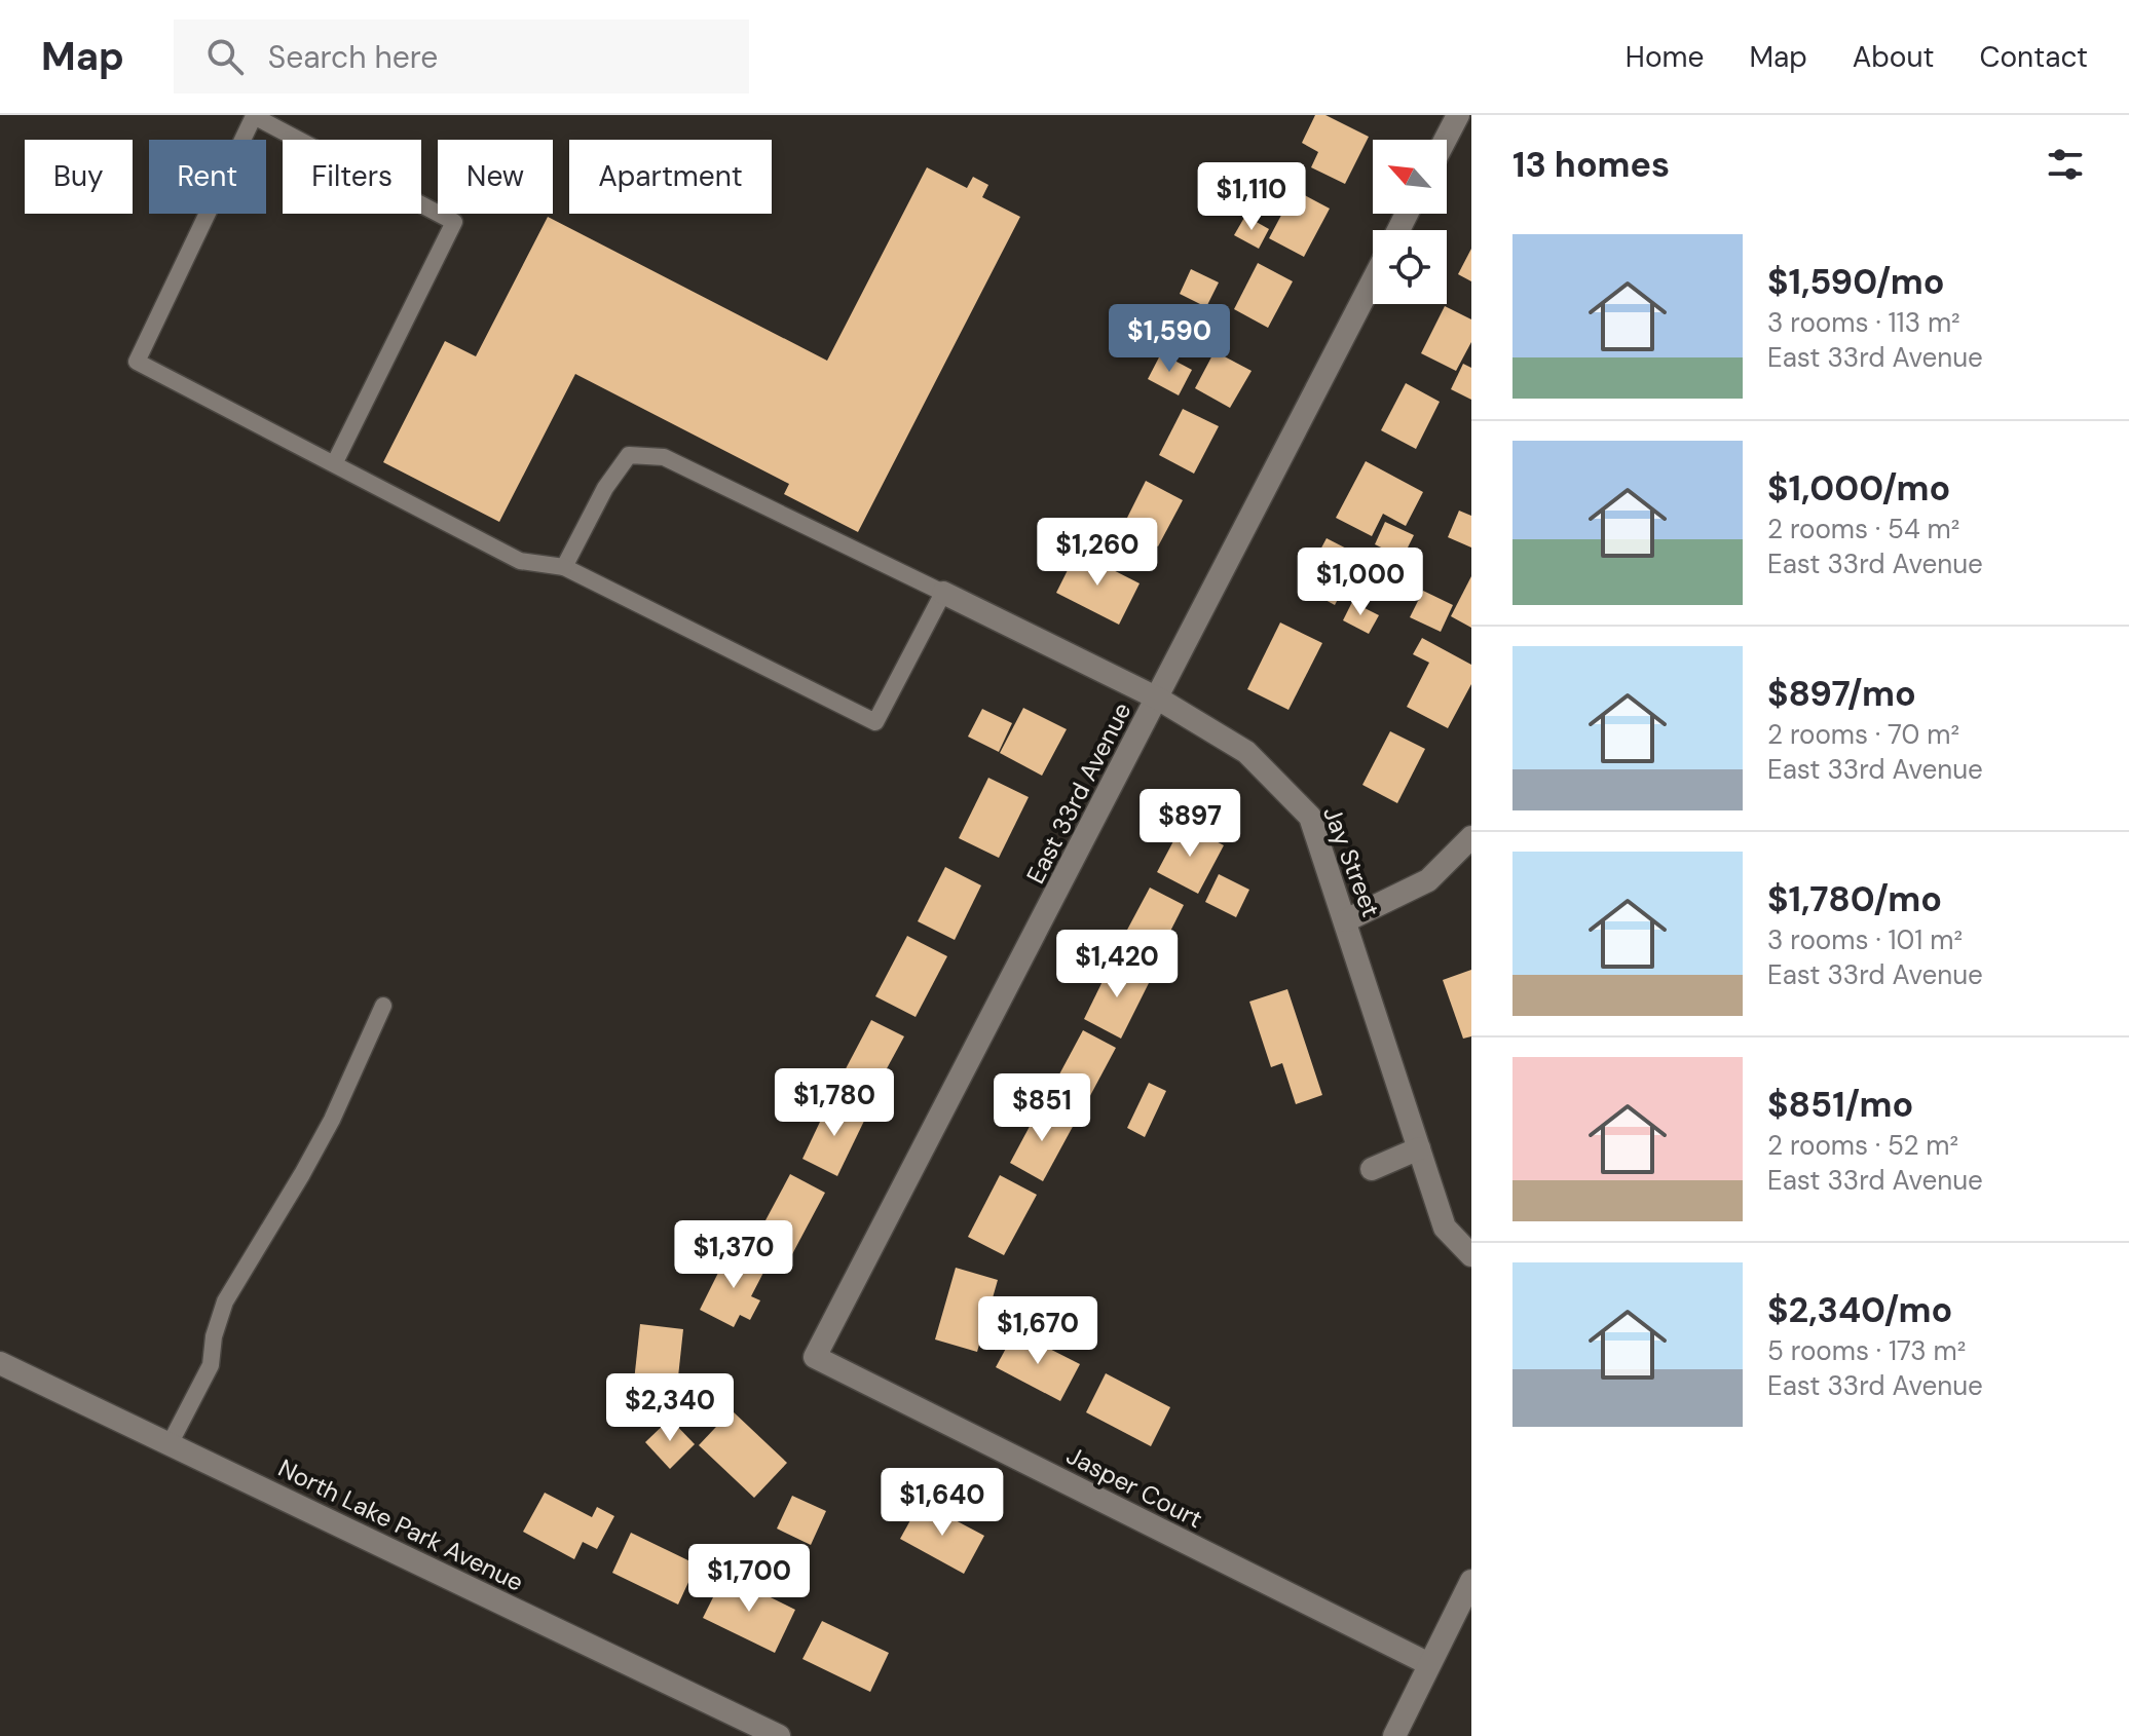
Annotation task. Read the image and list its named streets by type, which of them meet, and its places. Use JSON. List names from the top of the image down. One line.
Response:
{"streets":{"street":["East 33rd Avenue","Jay Street","Jasper Court","North Lake Park Avenue"]},"crossings":[["East 33rd Avenue","Jay Street"],["East 33rd Avenue","Jasper Court"]],"north":"top left","page":{"header":"Map","search":"Search here","nav":["Home","Map","About","Contact"],"heading":"13 homes","chip":["Buy","Rent","Filters","New","Apartment"],"price":["$1,110","$1,590","$1,260","$1,000","$897","$1,420","$1,780","$851","$1,370","$1,670","$2,340","$1,640","$1,700"],"list":[{"name":"$1,590/mo","note":"3 rooms · 113 m² · East 33rd Avenue"},{"name":"$1,000/mo","note":"2 rooms · 54 m² · East 33rd Avenue"},{"name":"$897/mo","note":"2 rooms · 70 m² · East 33rd Avenue"},{"name":"$1,780/mo","note":"3 rooms · 101 m² · East 33rd Avenue"},{"name":"$851/mo","note":"2 rooms · 52 m² · East 33rd Avenue"},{"name":"$2,340/mo","note":"5 rooms · 173 m² · East 33rd Avenue"}]}}
